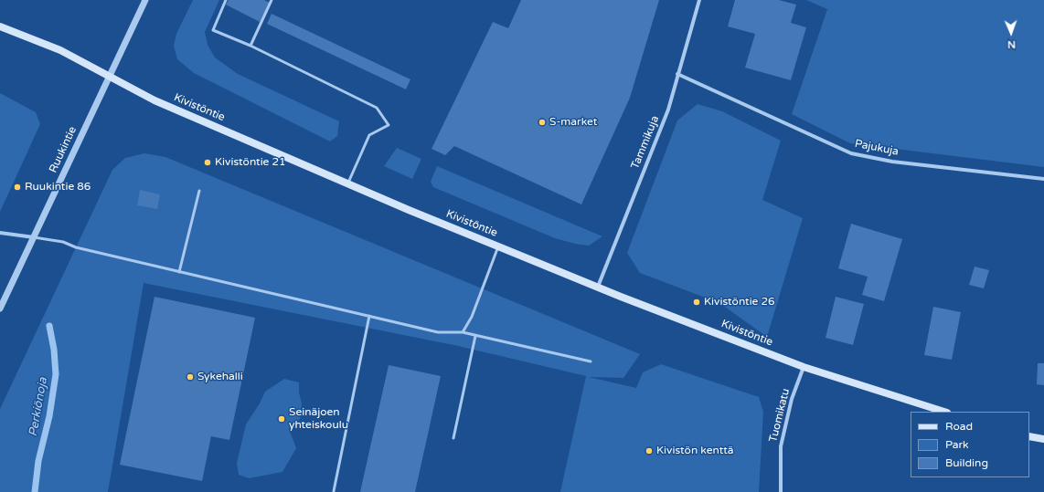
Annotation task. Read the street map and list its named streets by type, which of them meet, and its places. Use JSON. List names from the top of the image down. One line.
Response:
{"streets":{"main road":["Kivistöntie"],"street":["Tammikuja","Pajukuja","Ruukintie","Tuomikatu"]},"crossings":[["Kivistöntie","Tammikuja"],["Kivistöntie","Ruukintie"],["Kivistöntie","Tuomikatu"],["Tammikuja","Pajukuja"]],"water":["Perkiönoja"],"places":["S-market","Kivistöntie 21","Ruukintie 86","Kivistöntie 26","Sykehalli","Seinäjoen yhteiskoulu","Kivistön kenttä"],"legend":["Road","Park","Building"],"north":"bottom"}
